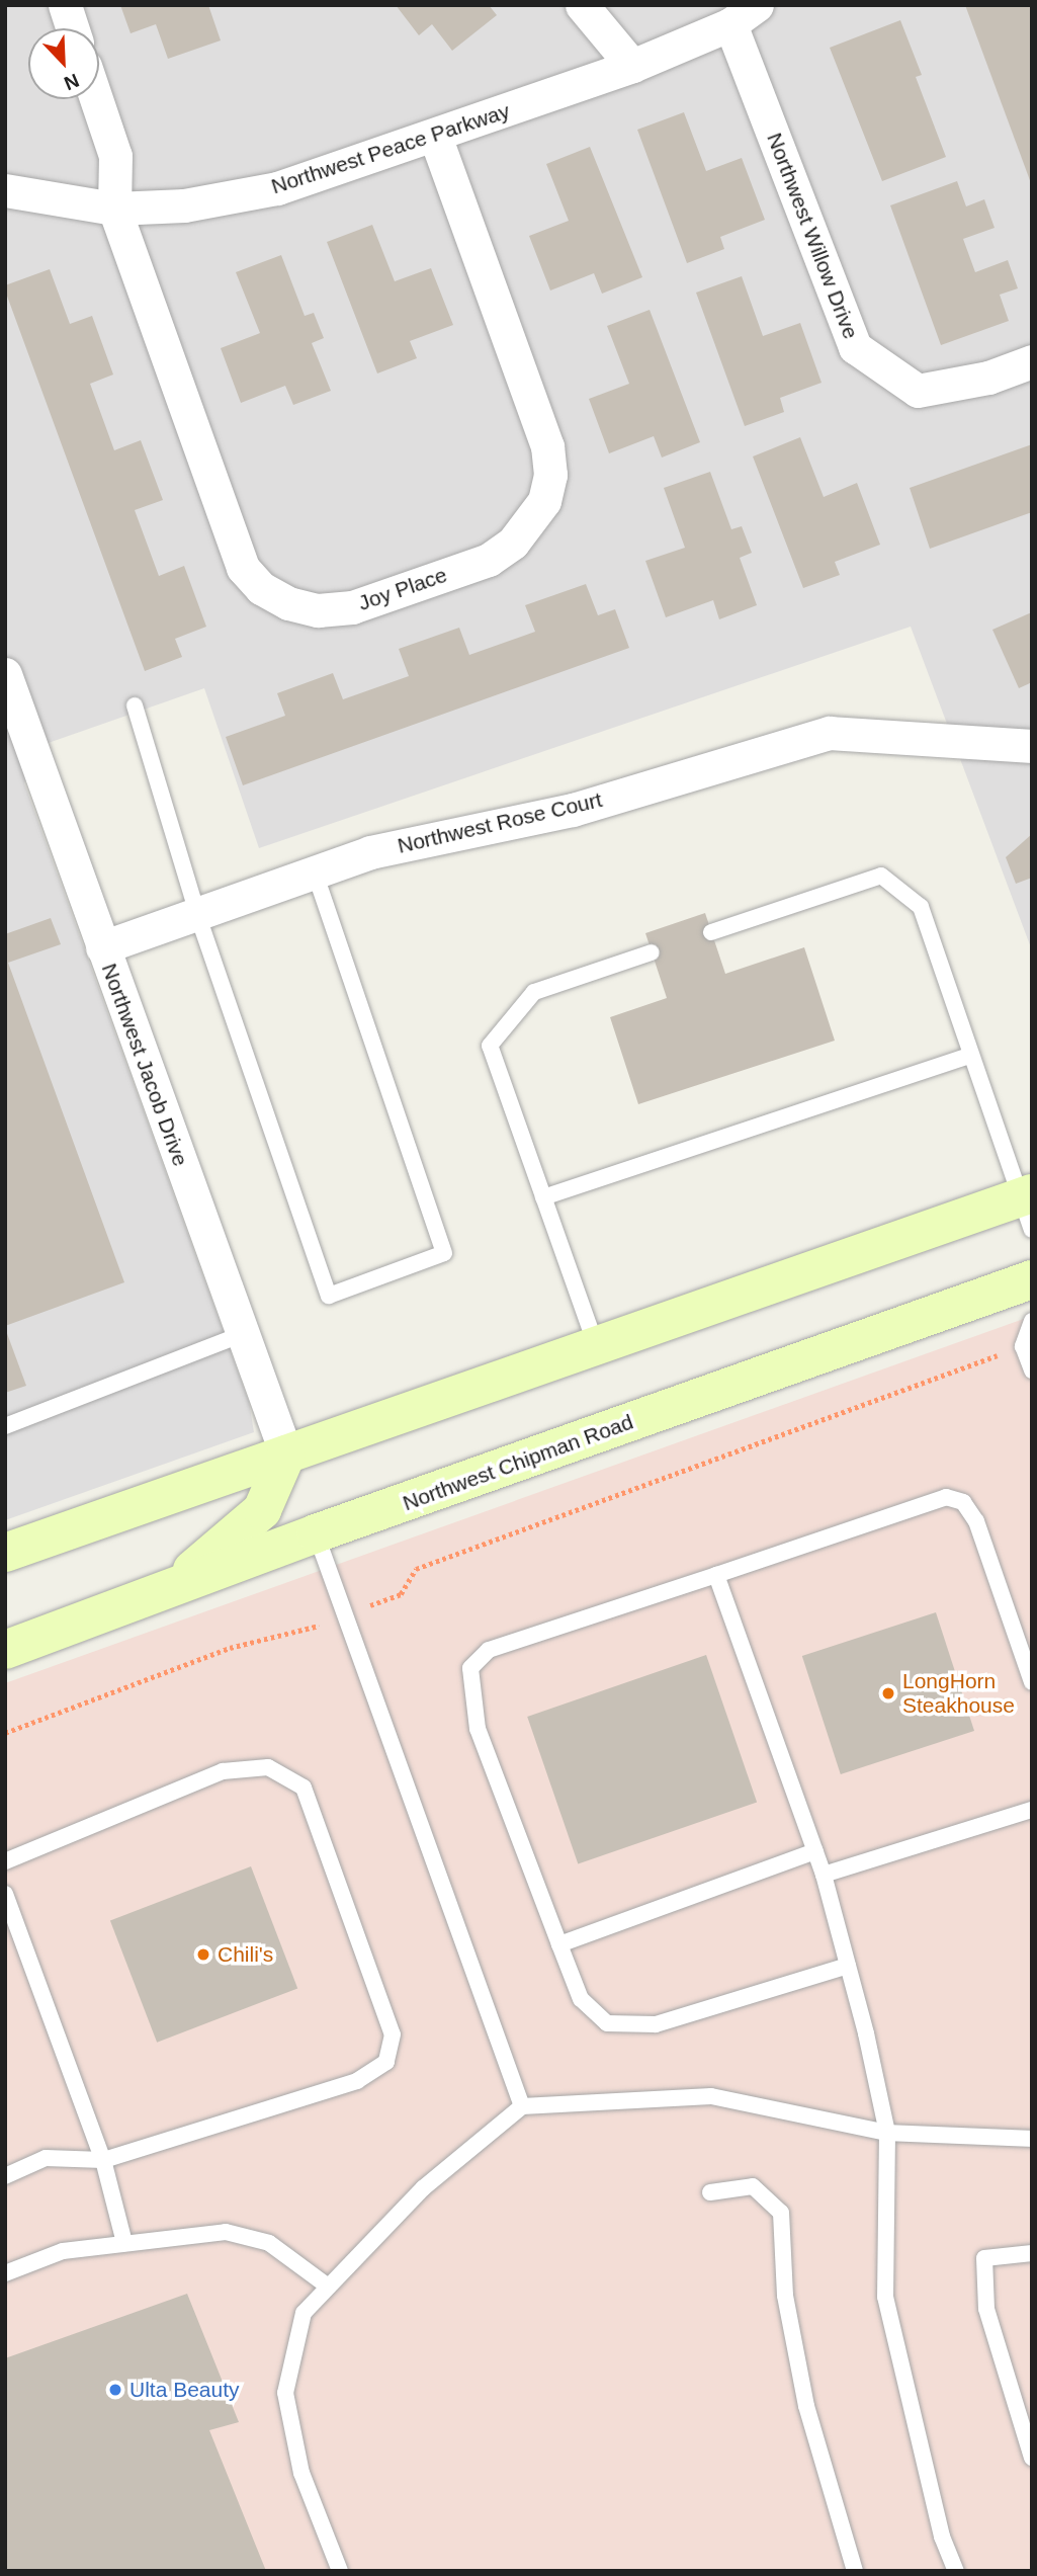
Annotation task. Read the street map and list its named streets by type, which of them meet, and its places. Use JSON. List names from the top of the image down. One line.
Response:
{"streets":{"main road":["Northwest Chipman Road"],"street":["Northwest Peace Parkway","Northwest Willow Drive","Joy Place","Northwest Rose Court","Northwest Jacob Drive"]},"crossings":[["Northwest Peace Parkway","Northwest Willow Drive"],["Northwest Peace Parkway","Joy Place"],["Northwest Rose Court","Northwest Jacob Drive"]],"places":["LongHorn Steakhouse","Chili's","Ulta Beauty"],"north":"bottom right"}
